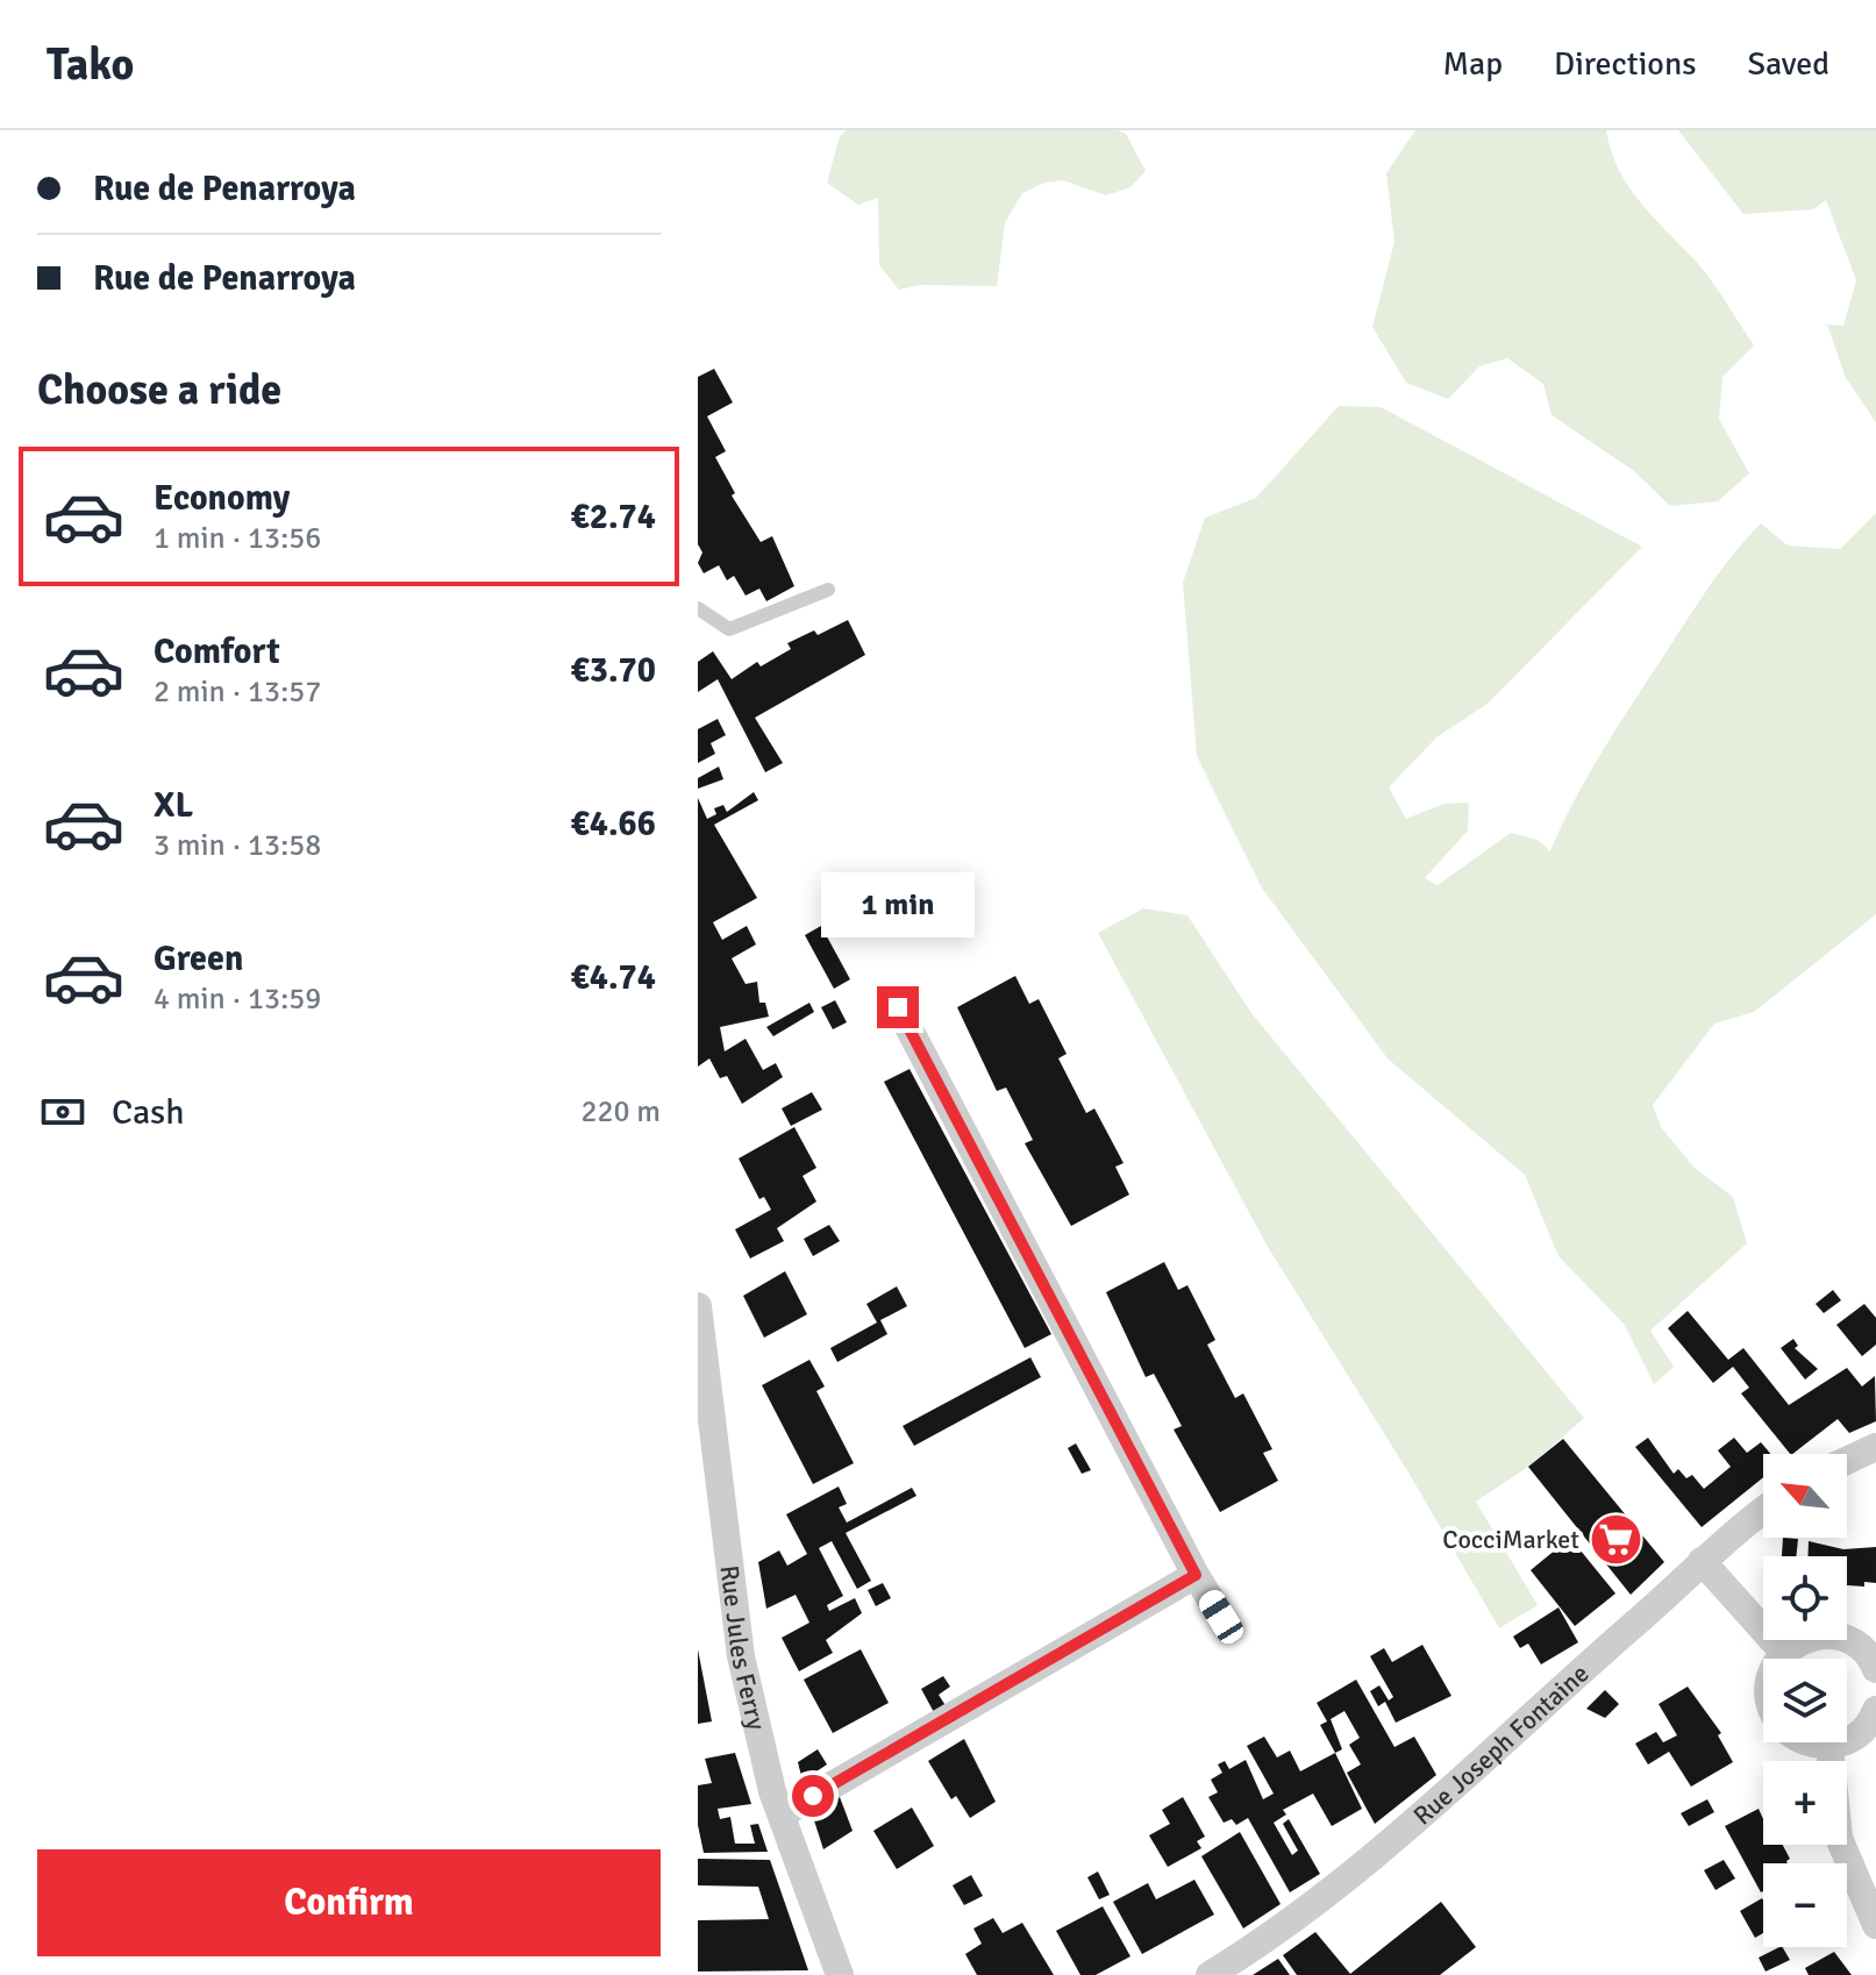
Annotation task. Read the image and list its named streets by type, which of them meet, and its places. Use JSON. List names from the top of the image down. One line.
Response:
{"streets":{"street":["Rue Jules Ferry","Rue Joseph Fontaine"]},"places":{"supermarket":["CocciMarket"]},"north":"top left","page":{"header":"Tako","nav":["Map","Directions","Saved"],"banner":["Rue de Penarroya","Rue de Penarroya"],"heading":"Choose a ride","list":[{"name":"Economy","note":"1 min · 13:56","value":"€2.74"},{"name":"Comfort","note":"2 min · 13:57","value":"€3.70"},{"name":"XL","note":"3 min · 13:58","value":"€4.66"},{"name":"Green","note":"4 min · 13:59","value":"€4.74"}],"bubble":"1 min","pay":["Cash","220 m"],"map_buttons":["+","−"],"buttons":"Confirm"}}
